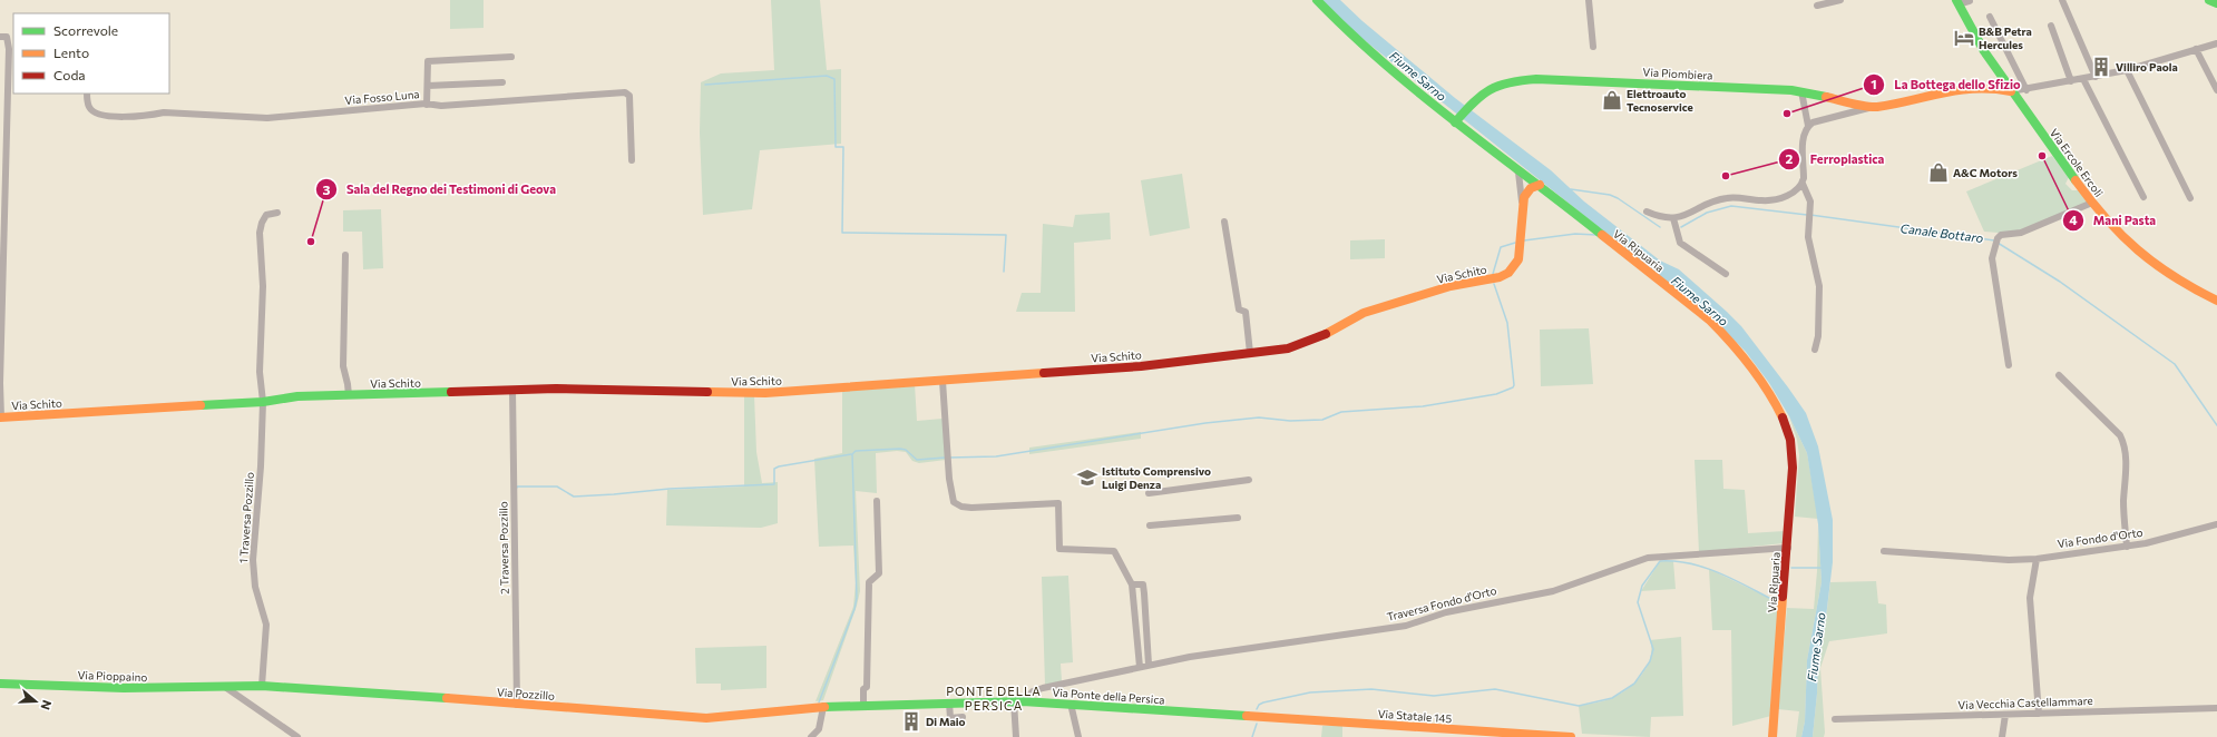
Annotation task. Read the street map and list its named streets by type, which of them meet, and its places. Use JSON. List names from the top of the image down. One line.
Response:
{"streets":{"street":["Via Piombiera","Via Fosso Luna","Via Ercole Ercoli","Via Ripuaria","Via Schito","1 Traversa Pozzillo","Via Fondo d'Orto","2 Traversa Pozzillo","Traversa Fondo d'Orto","Via Pioppaino","Via Pozzillo","Via Ponte della Persica","Via Vecchia Castellammare","Via Statale 145"]},"crossings":[["Via Piombiera","Via Ercole Ercoli"],["Via Piombiera","Via Ripuaria"],["Via Ripuaria","Traversa Fondo d'Orto"],["Via Schito","1 Traversa Pozzillo"],["Via Schito","2 Traversa Pozzillo"],["1 Traversa Pozzillo","Via Pozzillo"],["2 Traversa Pozzillo","Via Pozzillo"],["Traversa Fondo d'Orto","Via Ponte della Persica"],["Via Pioppaino","Via Pozzillo"],["Via Pozzillo","Via Ponte della Persica"],["Via Ponte della Persica","Via Statale 145"]],"districts":["PONTE DELLA PERSICA"],"water":["Fiume Sarno","Canale Bottaro"],"places":{"hotel":["B&B Petra Hercules"],"building":["Villiro Paola","Di Maio"],"shop":["Elettroauto Tecnoservice","A&C Motors"],"other":["La Bottega dello Sfizio","Mani Pasta","Ferroplastica","Sala del Regno dei Testimoni di Geova"],"school or university":["Istituto Comprensivo Luigi Denza"]},"legend":["Scorrevole","Lento","Coda"],"north":"right"}
